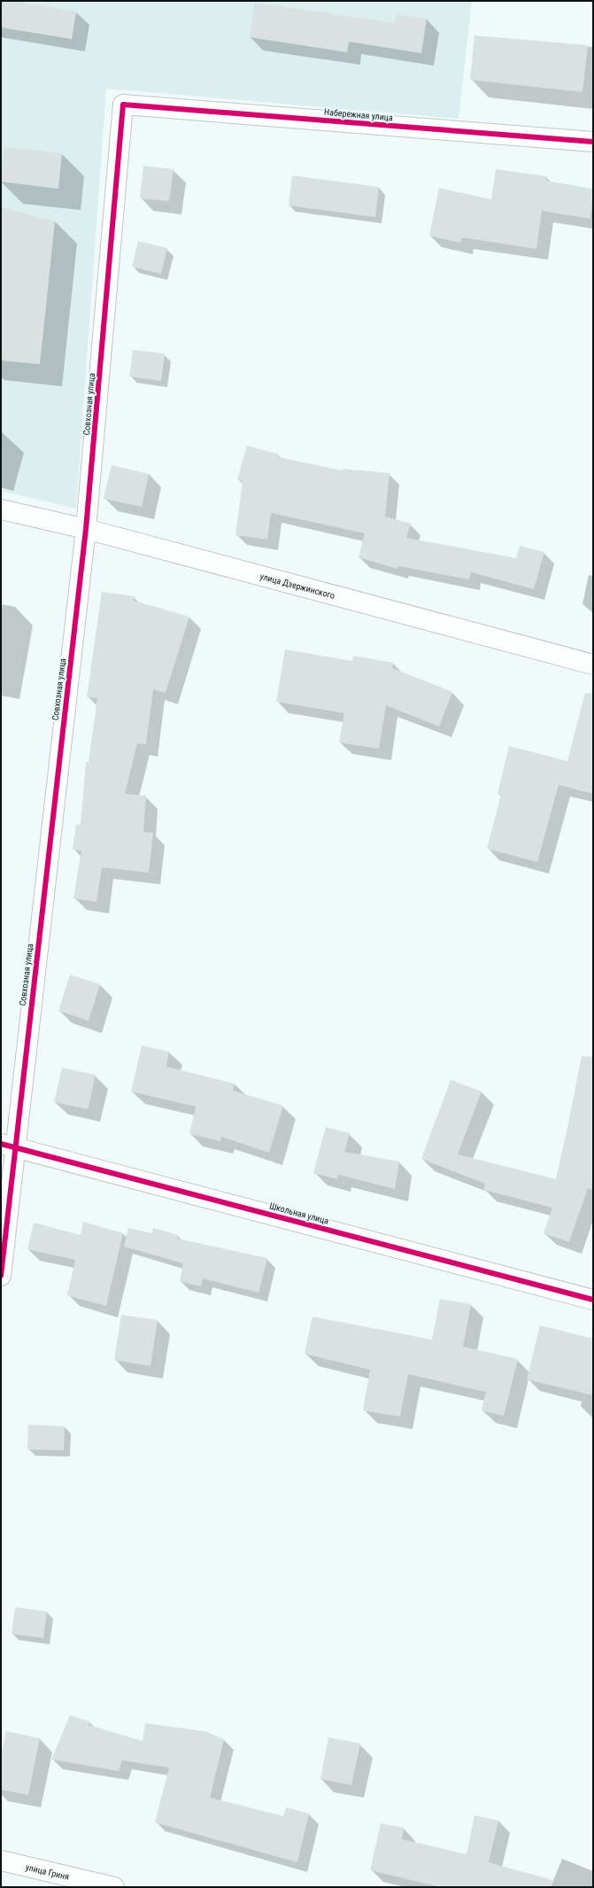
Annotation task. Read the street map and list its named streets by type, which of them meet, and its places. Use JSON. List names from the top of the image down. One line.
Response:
{"streets":{"street":["Набережная улица","Совхозная улица","улица Дзержинского","Школьная улица","улица Гриня"]},"crossings":[["Набережная улица","Совхозная улица"],["Совхозная улица","улица Дзержинского"],["Совхозная улица","Школьная улица"]]}
